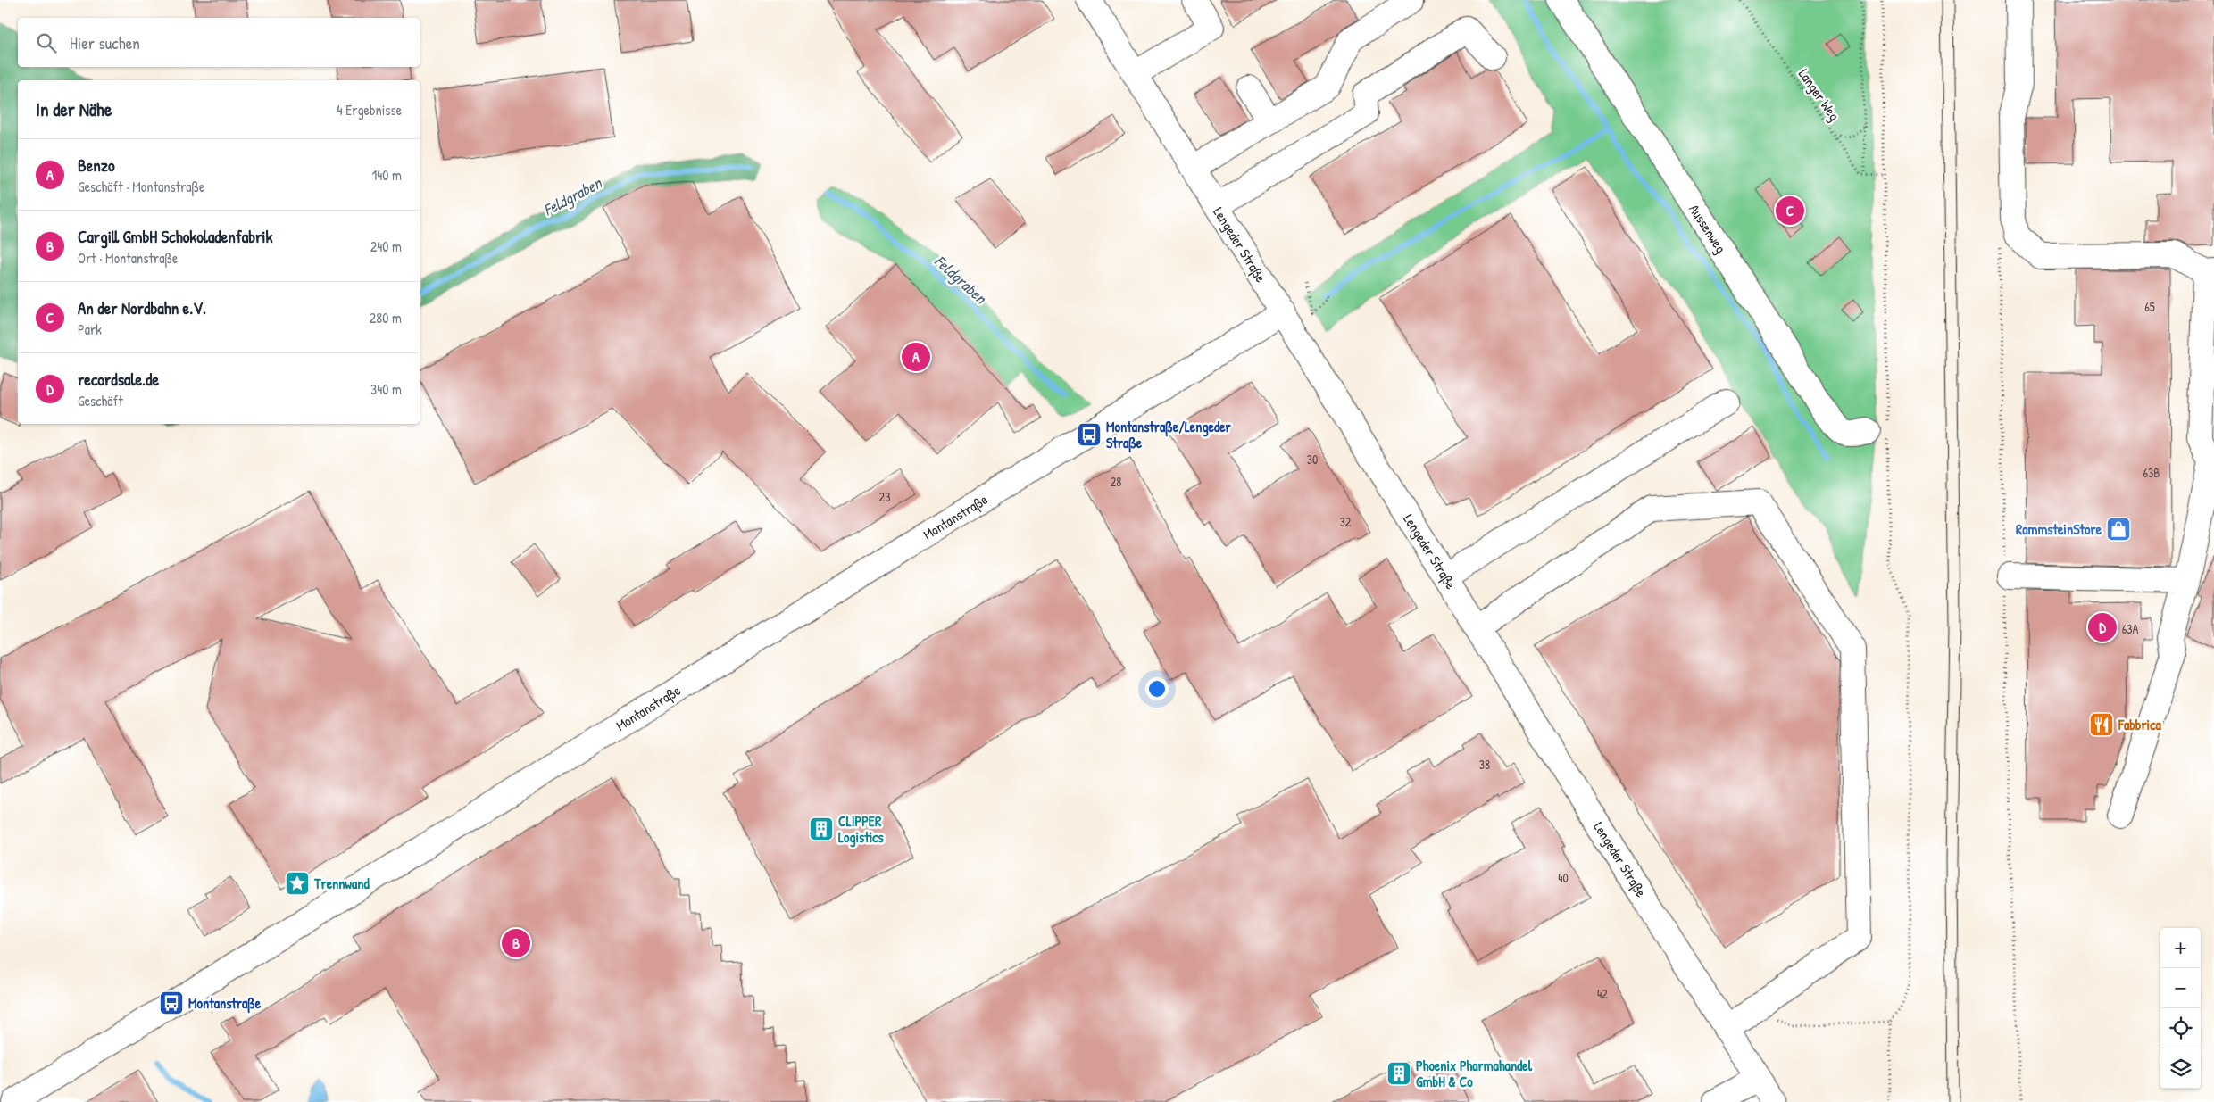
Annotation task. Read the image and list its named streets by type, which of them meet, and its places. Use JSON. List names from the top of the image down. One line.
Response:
{"streets":{"street":["Aussenweg","Lengeder Straße","Montanstraße"],"path":["Langer Weg"]},"crossings":[["Lengeder Straße","Montanstraße"]],"water":["Feldgraben"],"places":{"bus stop":["Montanstraße/Lengeder Straße","Montanstraße"],"shop":["RammsteinStore"],"restaurant":["Fabbrica"],"building":["CLIPPER Logistics","Phoenix Pharmahandel GmbH & Co"],"place":["Trennwand"]},"house_numbers":["65","30","63B","28","23","32","63A","38","40","42"],"page":{"search":"Hier suchen","heading":["In der Nähe","4 Ergebnisse"],"list":[{"mark":"A","name":"Benzo","note":"Geschäft · Montanstraße","value":"140 m"},{"mark":"B","name":"Cargill GmbH Schokoladenfabrik","note":"Ort · Montanstraße","value":"240 m"},{"mark":"C","name":"An der Nordbahn e.V.","note":"Park","value":"280 m"},{"mark":"D","name":"recordsale.de","note":"Geschäft","value":"340 m"}],"pins":["C","A","D","B"],"map_buttons":["+","−"]}}
